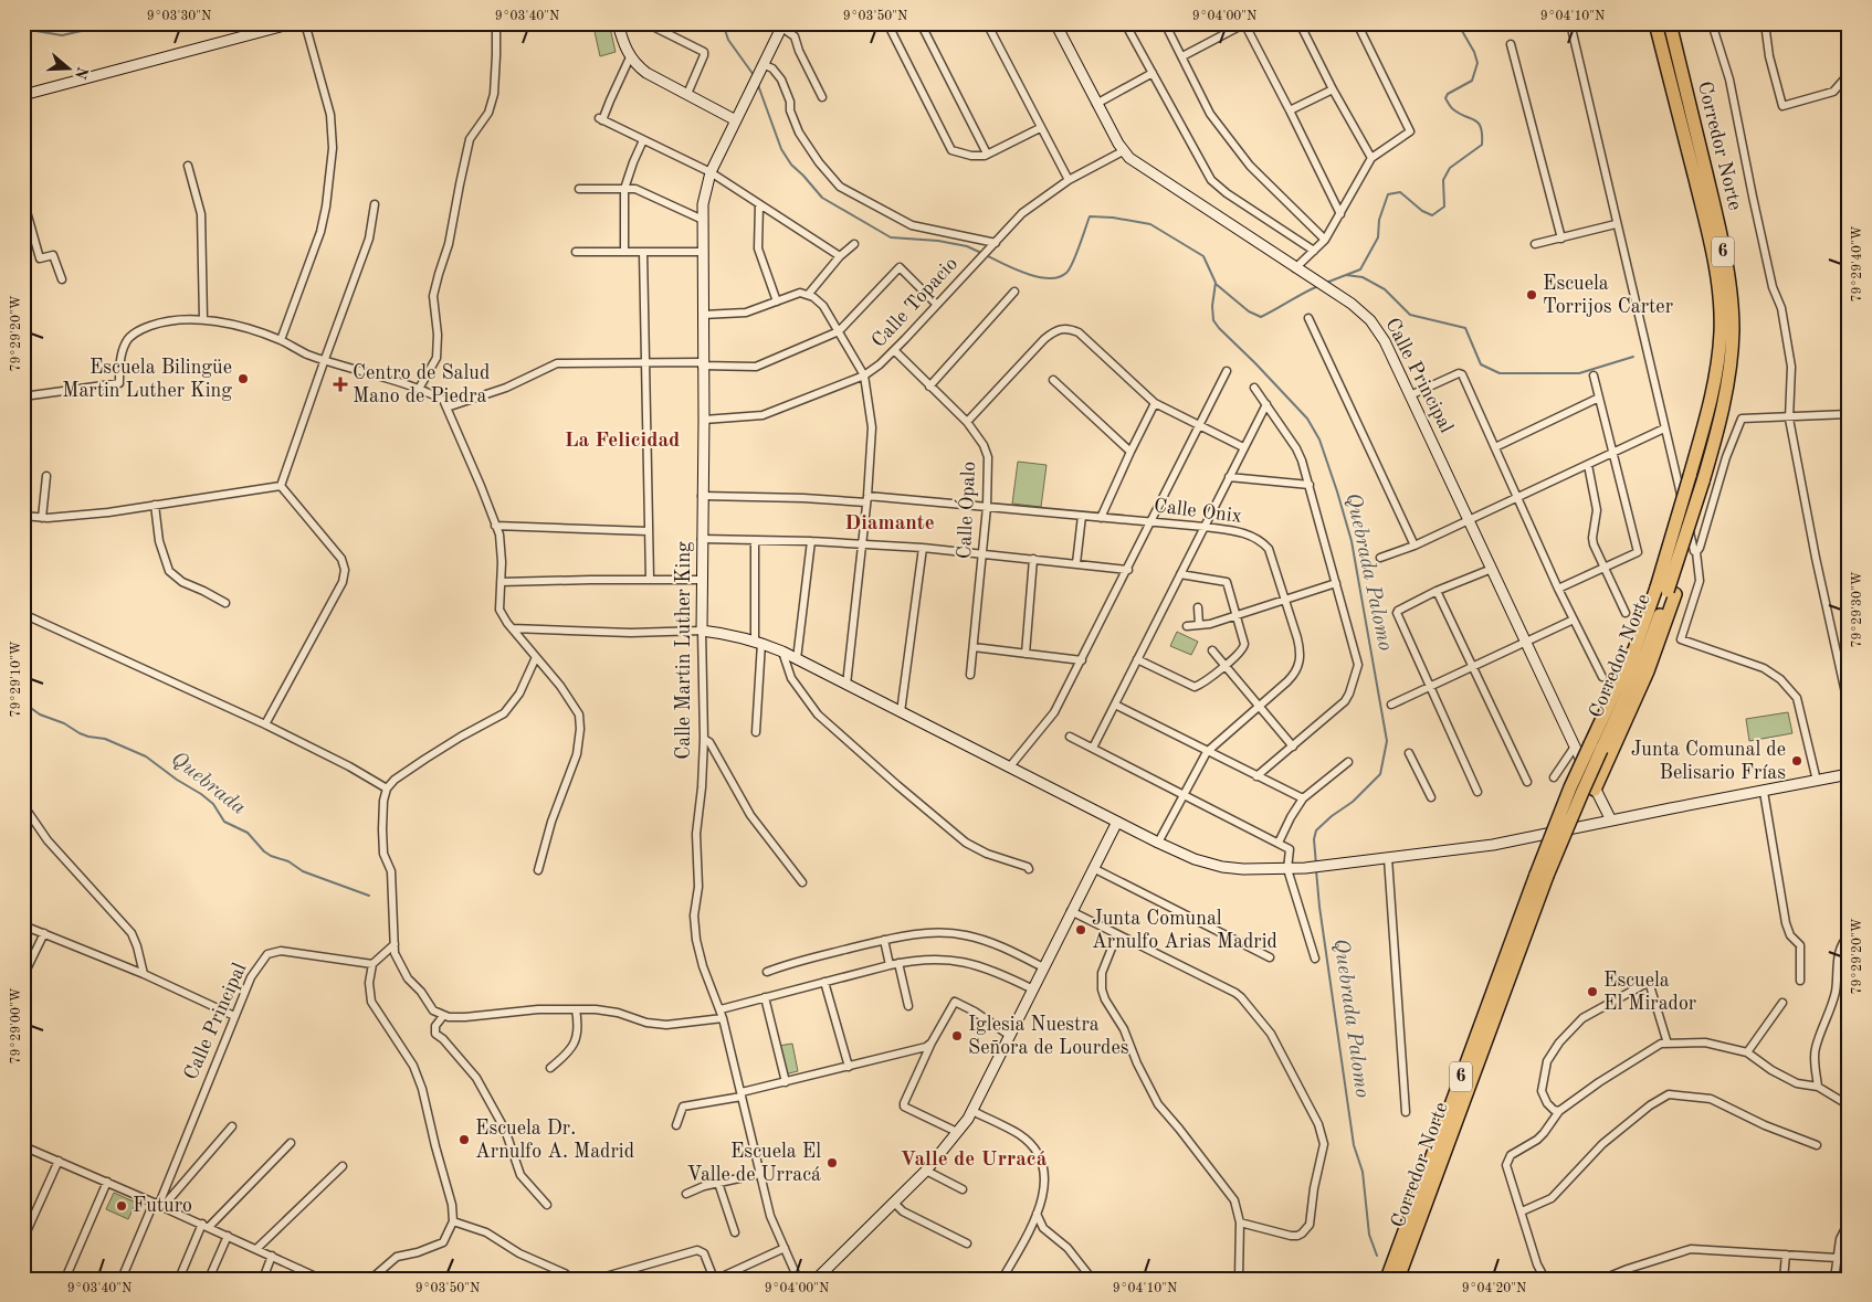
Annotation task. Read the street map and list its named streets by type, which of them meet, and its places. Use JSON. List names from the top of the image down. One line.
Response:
{"streets":{"highway":["Corredor Norte","6"],"street":["Calle Topacio","Calle Principal","Calle Ópalo","Calle Onix","Calle Martin Luther King"]},"crossings":[["Calle Topacio","Calle Principal"],["Calle Topacio","Calle Ópalo"],["Calle Topacio","Calle Martin Luther King"],["Calle Ópalo","Calle Onix"],["Calle Onix","Calle Martin Luther King"]],"districts":["La Felicidad","Diamante","Valle de Urracá"],"water":["Quebrada Palomo","Quebrada"],"places":{"other":["Escuela Torrijos Carter","Escuela Bilingüe Martin Luther King","Junta Comunal de Belisario Frías","Junta Comunal Arnulfo Arias Madrid","Escuela El Mirador","Iglesia Nuestra Señora de Lourdes","Escuela Dr. Arnulfo A. Madrid","Escuela El Valle de Urracá","Futuro"],"health":["Centro de Salud Mano de Piedra"]},"north":"right","coordinates":["9°03'30\"N","9°03'40\"N","9°03'50\"N","9°04'00\"N","9°04'10\"N","79°29'40\"W","79°29'20\"W","79°29'30\"W","79°29'10\"W","79°29'00\"W","9°04'20\"N"]}
